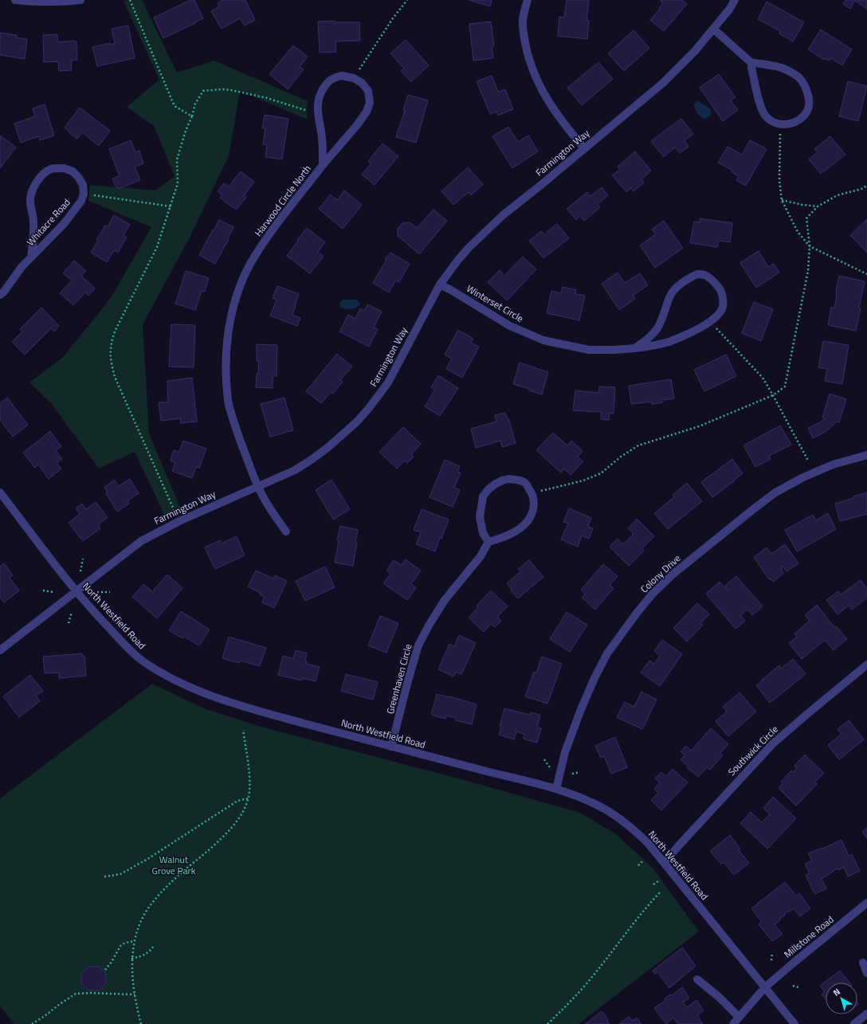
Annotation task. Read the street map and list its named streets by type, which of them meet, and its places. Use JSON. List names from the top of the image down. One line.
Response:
{"streets":{"street":["Farmington Way","Harwood Circle North","Whitacre Road","Winterset Circle","Colony Drive","North Westfield Road","Greenhaven Circle","Southwick Circle","Millstone Road"]},"crossings":[["Farmington Way","Harwood Circle North"],["Farmington Way","Winterset Circle"],["Farmington Way","North Westfield Road"],["Colony Drive","North Westfield Road"],["North Westfield Road","Greenhaven Circle"],["North Westfield Road","Southwick Circle"],["North Westfield Road","Millstone Road"]],"parks":["Walnut Grove Park"],"north":"top left"}
